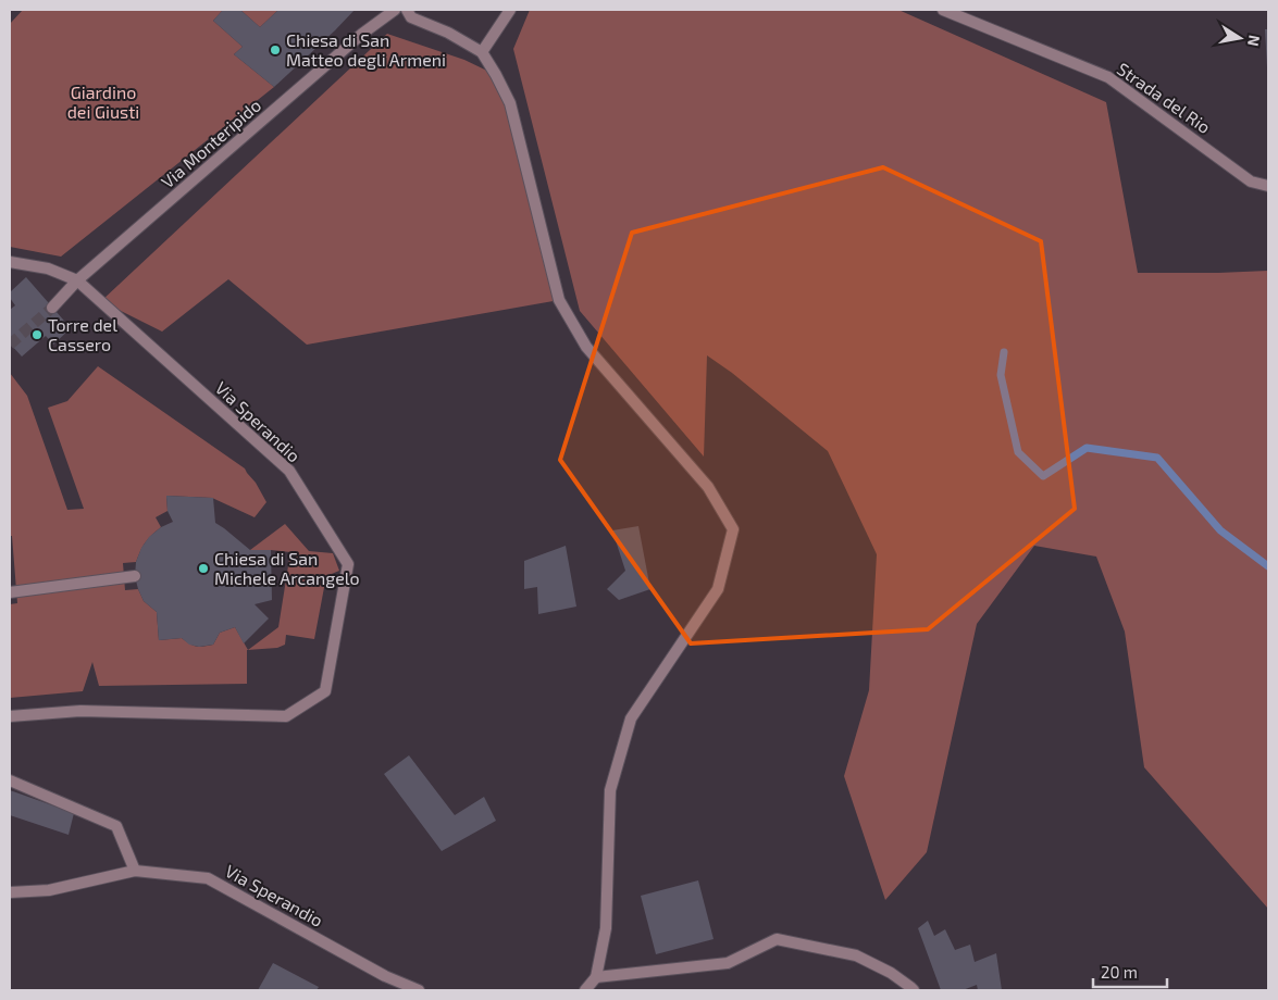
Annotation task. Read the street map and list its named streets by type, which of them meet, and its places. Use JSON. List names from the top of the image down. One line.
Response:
{"streets":{"street":["Strada del Rio","Via Monteripido","Via Sperandio"]},"crossings":[["Via Monteripido","Via Sperandio"]],"parks":["Giardino dei Giusti"],"places":["Chiesa di San Matteo degli Armeni","Torre del Cassero","Chiesa di San Michele Arcangelo"],"scale_bar":"20 m","north":"right"}
